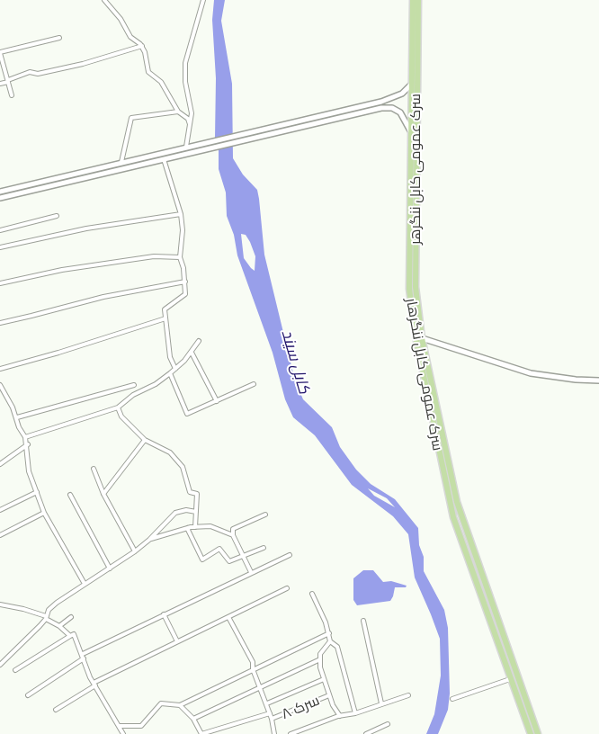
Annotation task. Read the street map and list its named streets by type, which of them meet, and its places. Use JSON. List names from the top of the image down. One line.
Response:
{"streets":{"highway":["سرک عمومی کابل ننگرهر","سرک عمومی کابل ننگرهار"],"street":["سرک ۸"]},"crossings":[["سرک عمومی کابل ننگرهر","سرک عمومی کابل ننگرهار"]],"water":["کابل سيند"]}
